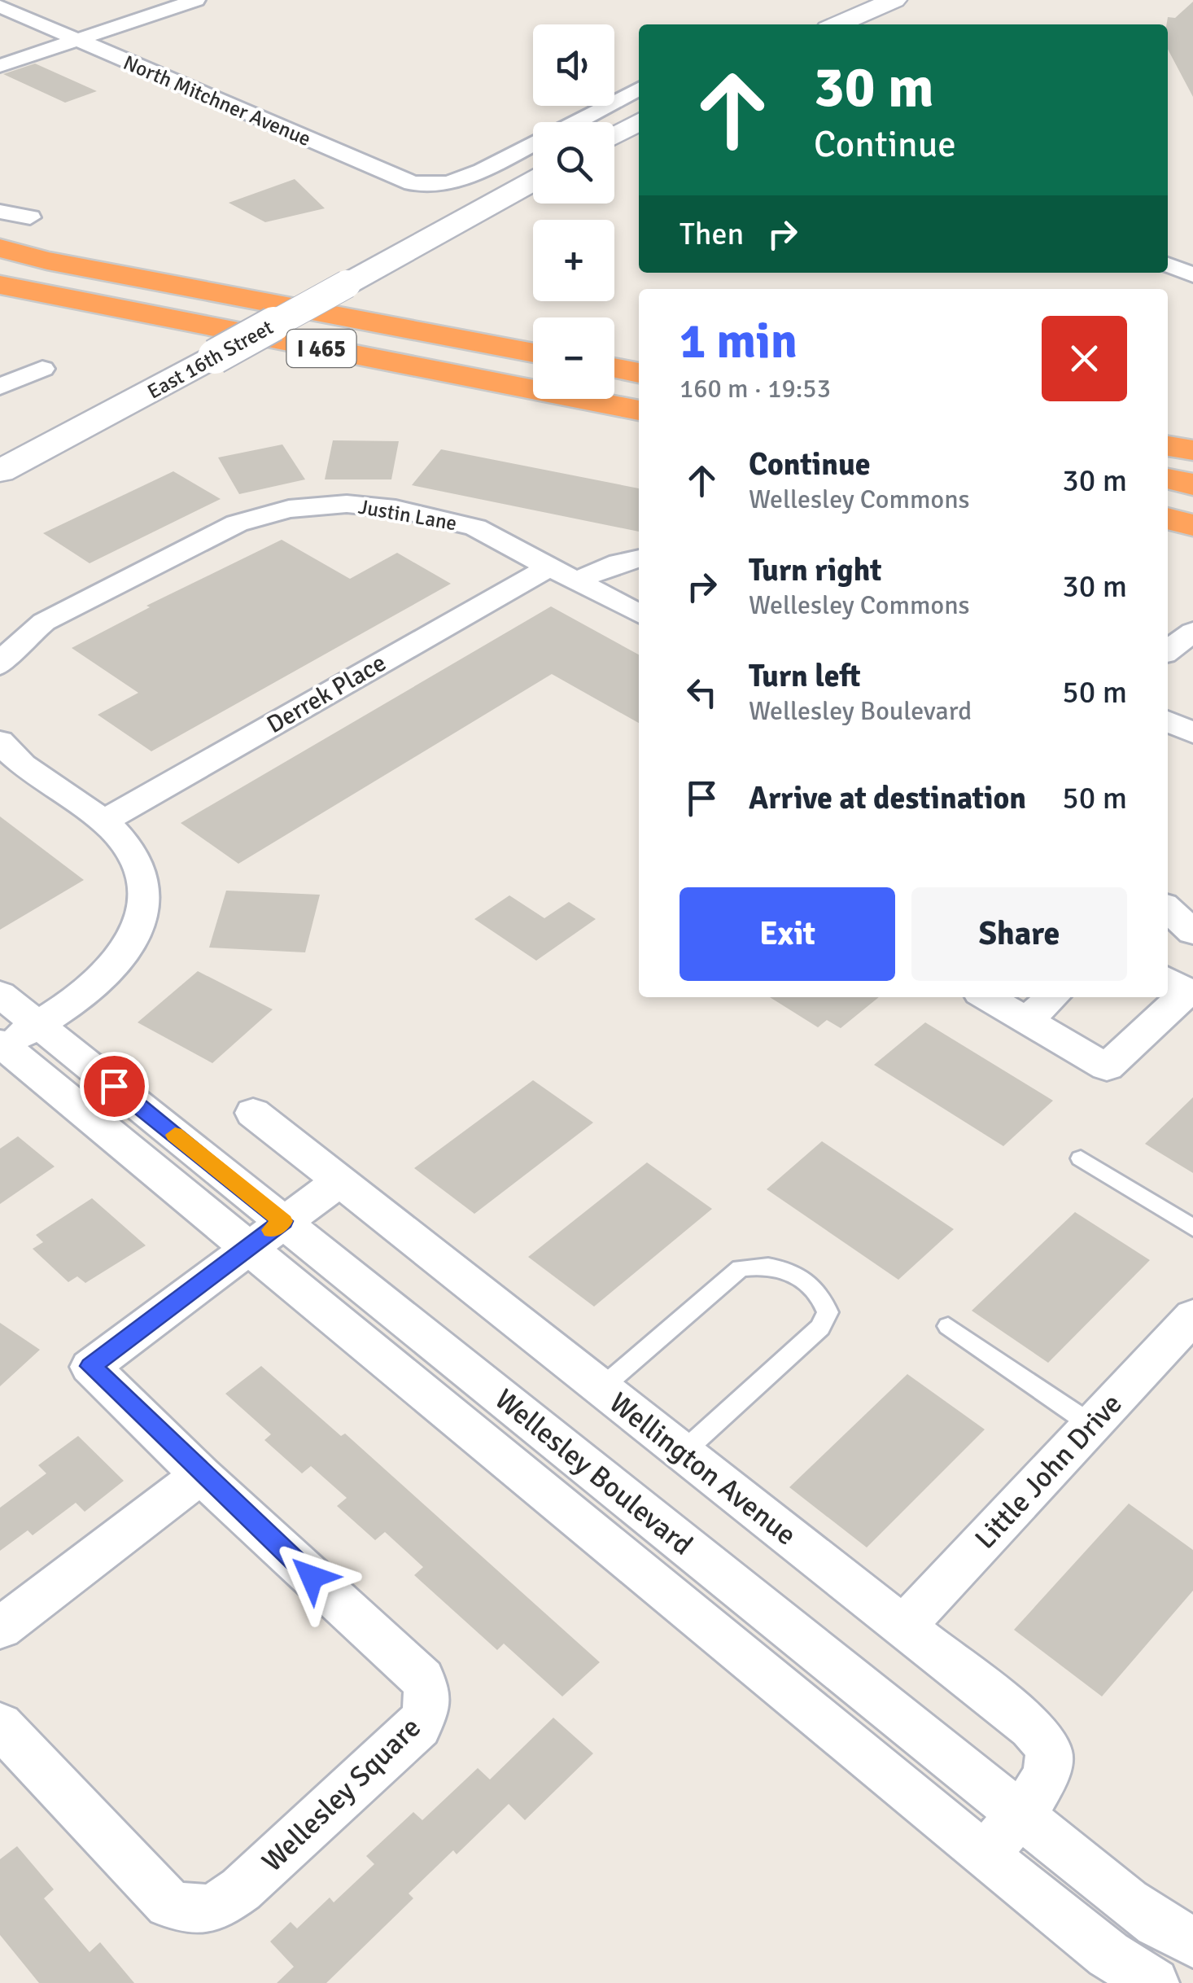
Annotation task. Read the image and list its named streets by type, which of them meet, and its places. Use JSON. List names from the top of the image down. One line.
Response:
{"streets":{"highway":["I 465"],"street":["North Mitchner Avenue","East 16th Street","Justin Lane","Derrek Place","Wellington Avenue","Little John Drive","Wellesley Boulevard","Wellesley Square"]},"crossings":[["Justin Lane","Derrek Place"],["Wellington Avenue","Little John Drive"],["Wellington Avenue","Wellesley Boulevard"],["Wellesley Boulevard","Wellesley Square"]],"page":{"map_buttons":["+","−"],"turn":["30 m","Continue"],"then":"Then","heading":["1 min","160 m · 19:53"],"list":[{"name":"Continue","note":"Wellesley Commons","value":"30 m"},{"name":"Turn right","note":"Wellesley Commons","value":"30 m"},{"name":"Turn left","note":"Wellesley Boulevard","value":"50 m"},{"name":"Arrive at destination","value":"50 m"}],"buttons":["Exit","Share"]}}
